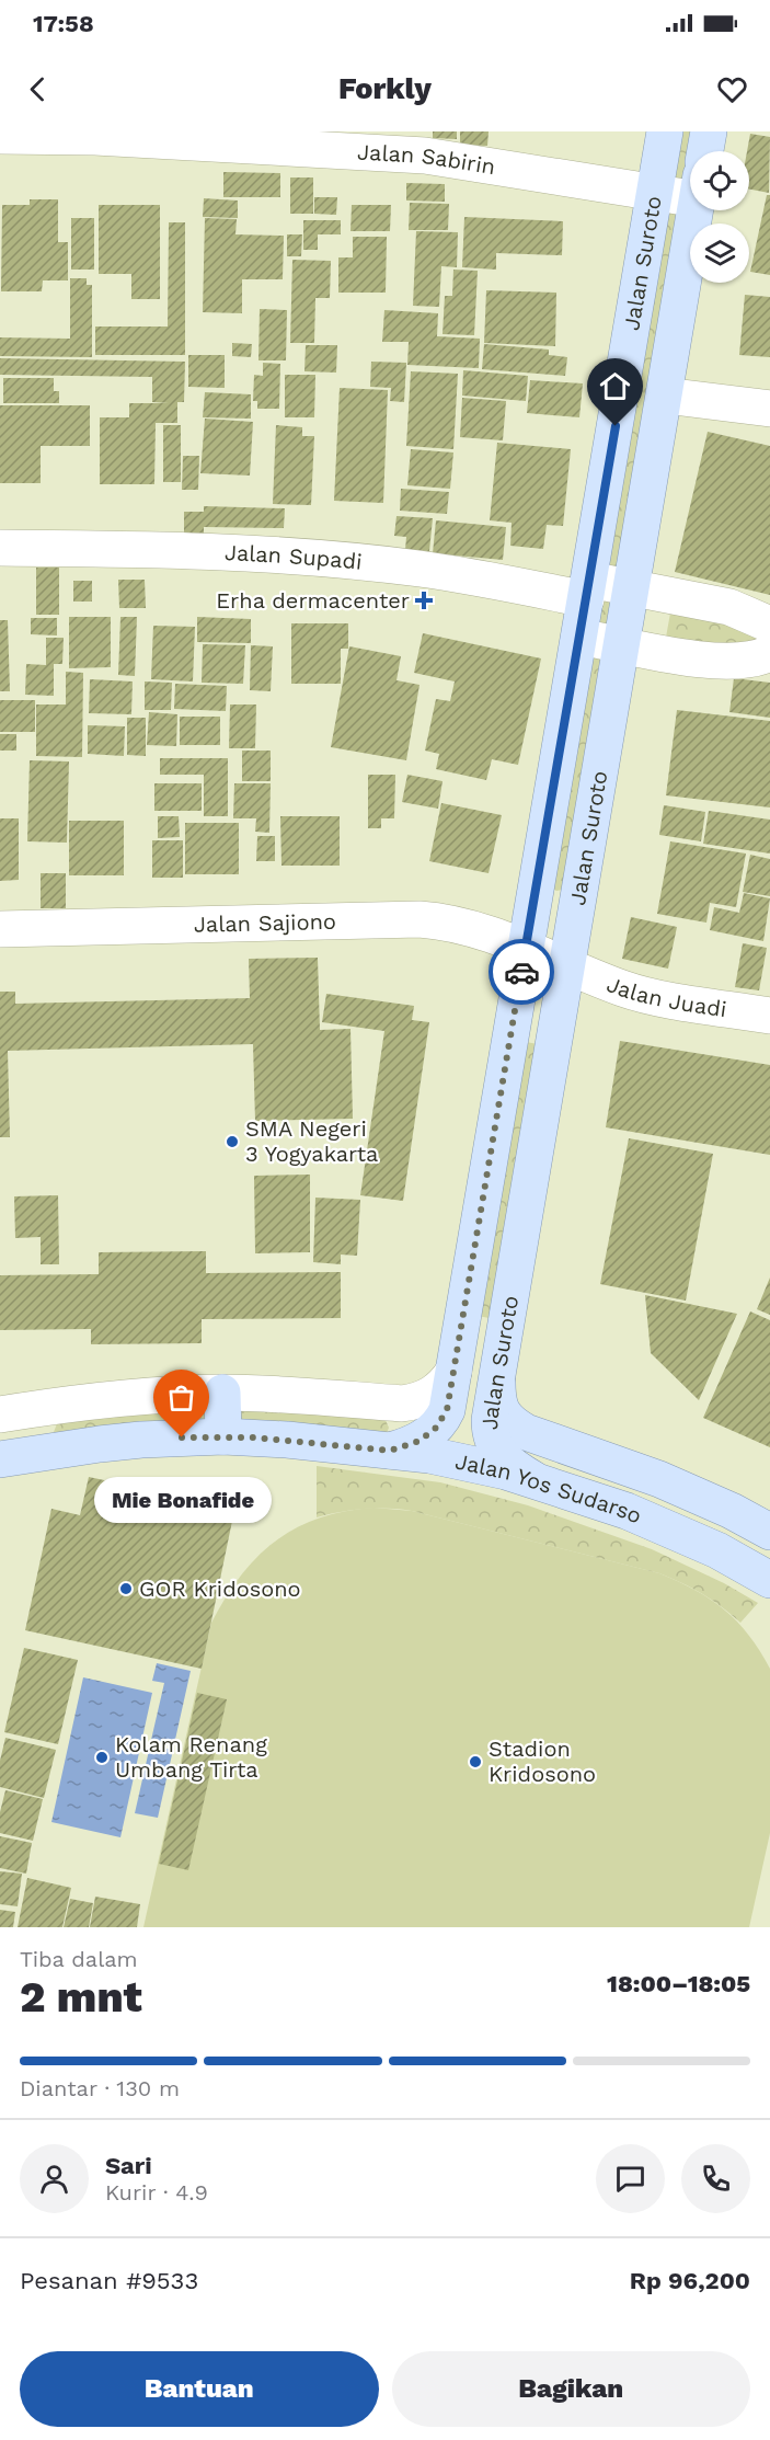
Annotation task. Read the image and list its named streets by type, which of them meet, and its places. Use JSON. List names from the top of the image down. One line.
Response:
{"streets":{"main road":["Jalan Suroto","Jalan Yos Sudarso"],"street":["Jalan Sabirin","Jalan Supadi","Jalan Sajiono","Jalan Juadi"]},"crossings":[["Jalan Sabirin","Jalan Suroto"],["Jalan Suroto","Jalan Supadi"],["Jalan Suroto","Jalan Sajiono"],["Jalan Suroto","Jalan Juadi"],["Jalan Suroto","Jalan Yos Sudarso"],["Jalan Sajiono","Jalan Juadi"]],"places":{"health":["Erha dermacenter"],"other":["SMA Negeri 3 Yogyakarta","Mie Bonafide","GOR Kridosono","Kolam Renang Umbang Tirta","Stadion Kridosono"]},"page":{"status":"17:58","header":"Forkly","bubble":"Mie Bonafide","heading":["2 mnt","Tiba dalam","18:00–18:05"],"panel":["Sari","Kurir · 4.9","Pesanan #9533","Rp 96,200"],"bar":"Diantar · 130 m","buttons":["Bantuan","Bagikan"]}}
